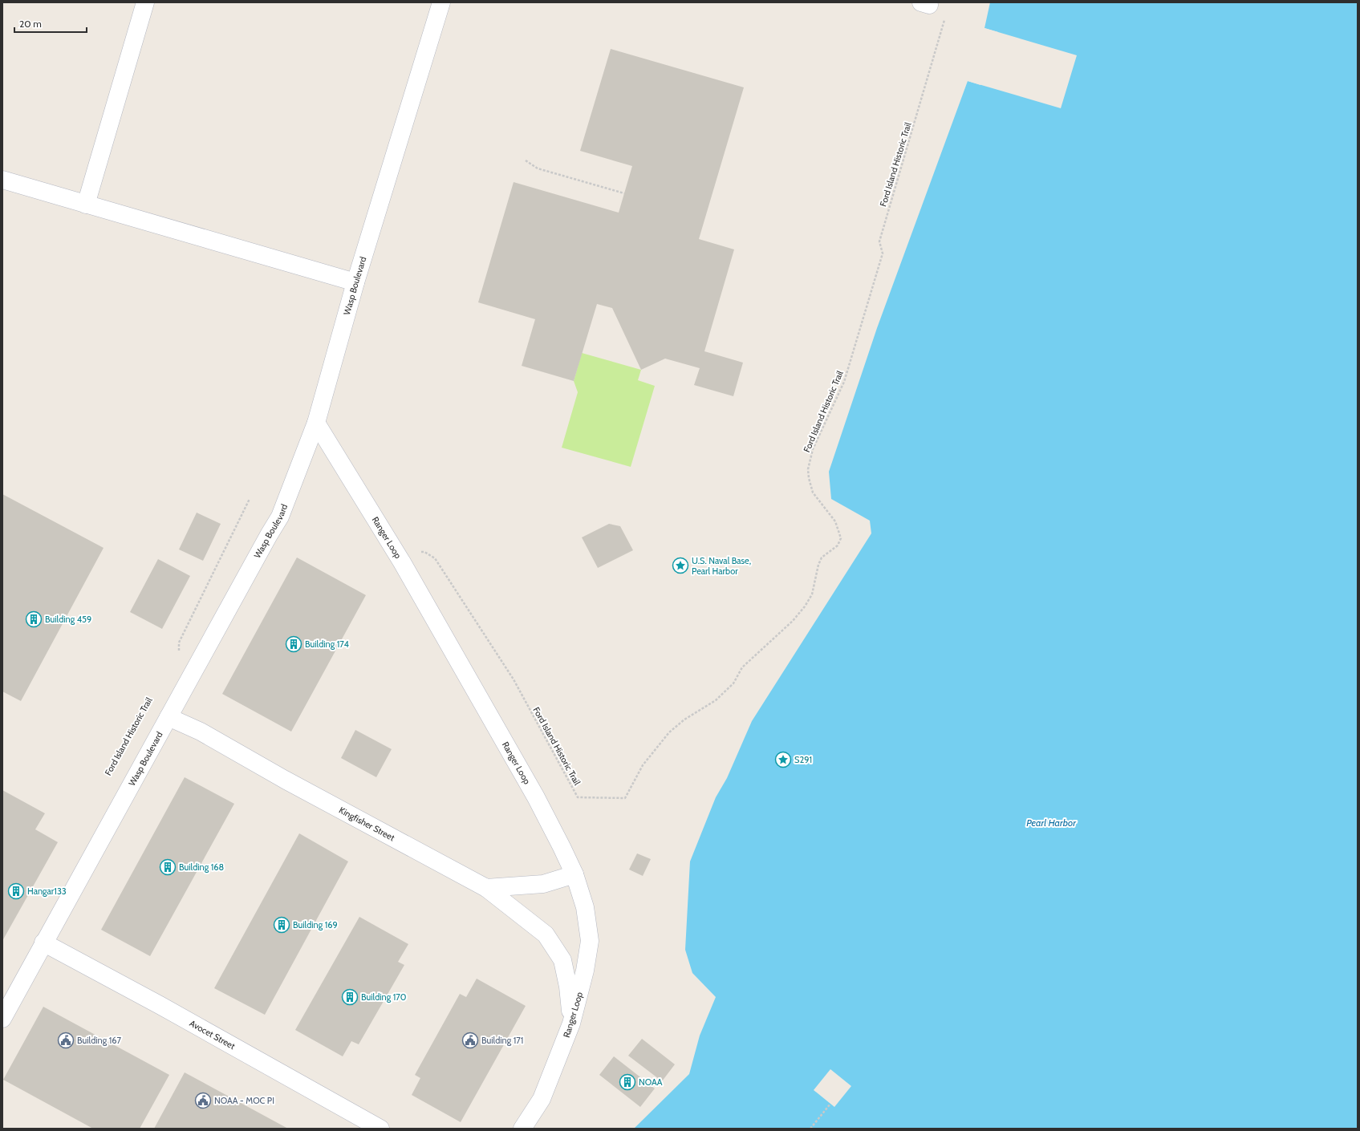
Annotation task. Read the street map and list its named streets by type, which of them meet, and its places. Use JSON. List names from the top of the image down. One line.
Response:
{"streets":{"street":["Wasp Boulevard","Ranger Loop","Kingfisher Street","Avocet Street"],"path":["Ford Island Historic Trail"]},"crossings":[["Wasp Boulevard","Ranger Loop"],["Wasp Boulevard","Kingfisher Street"],["Wasp Boulevard","Avocet Street"],["Ranger Loop","Kingfisher Street"]],"water":["Pearl Harbor"],"places":{"place":["U.S. Naval Base, Pearl Harbor","S291"],"building":["Building 459","Building 174","Building 168","Hangar133","Building 169","Building 170","NOAA"],"public building":["Building 167","Building 171","NOAA - MOC PI"]},"scale_bar":"20 m"}
